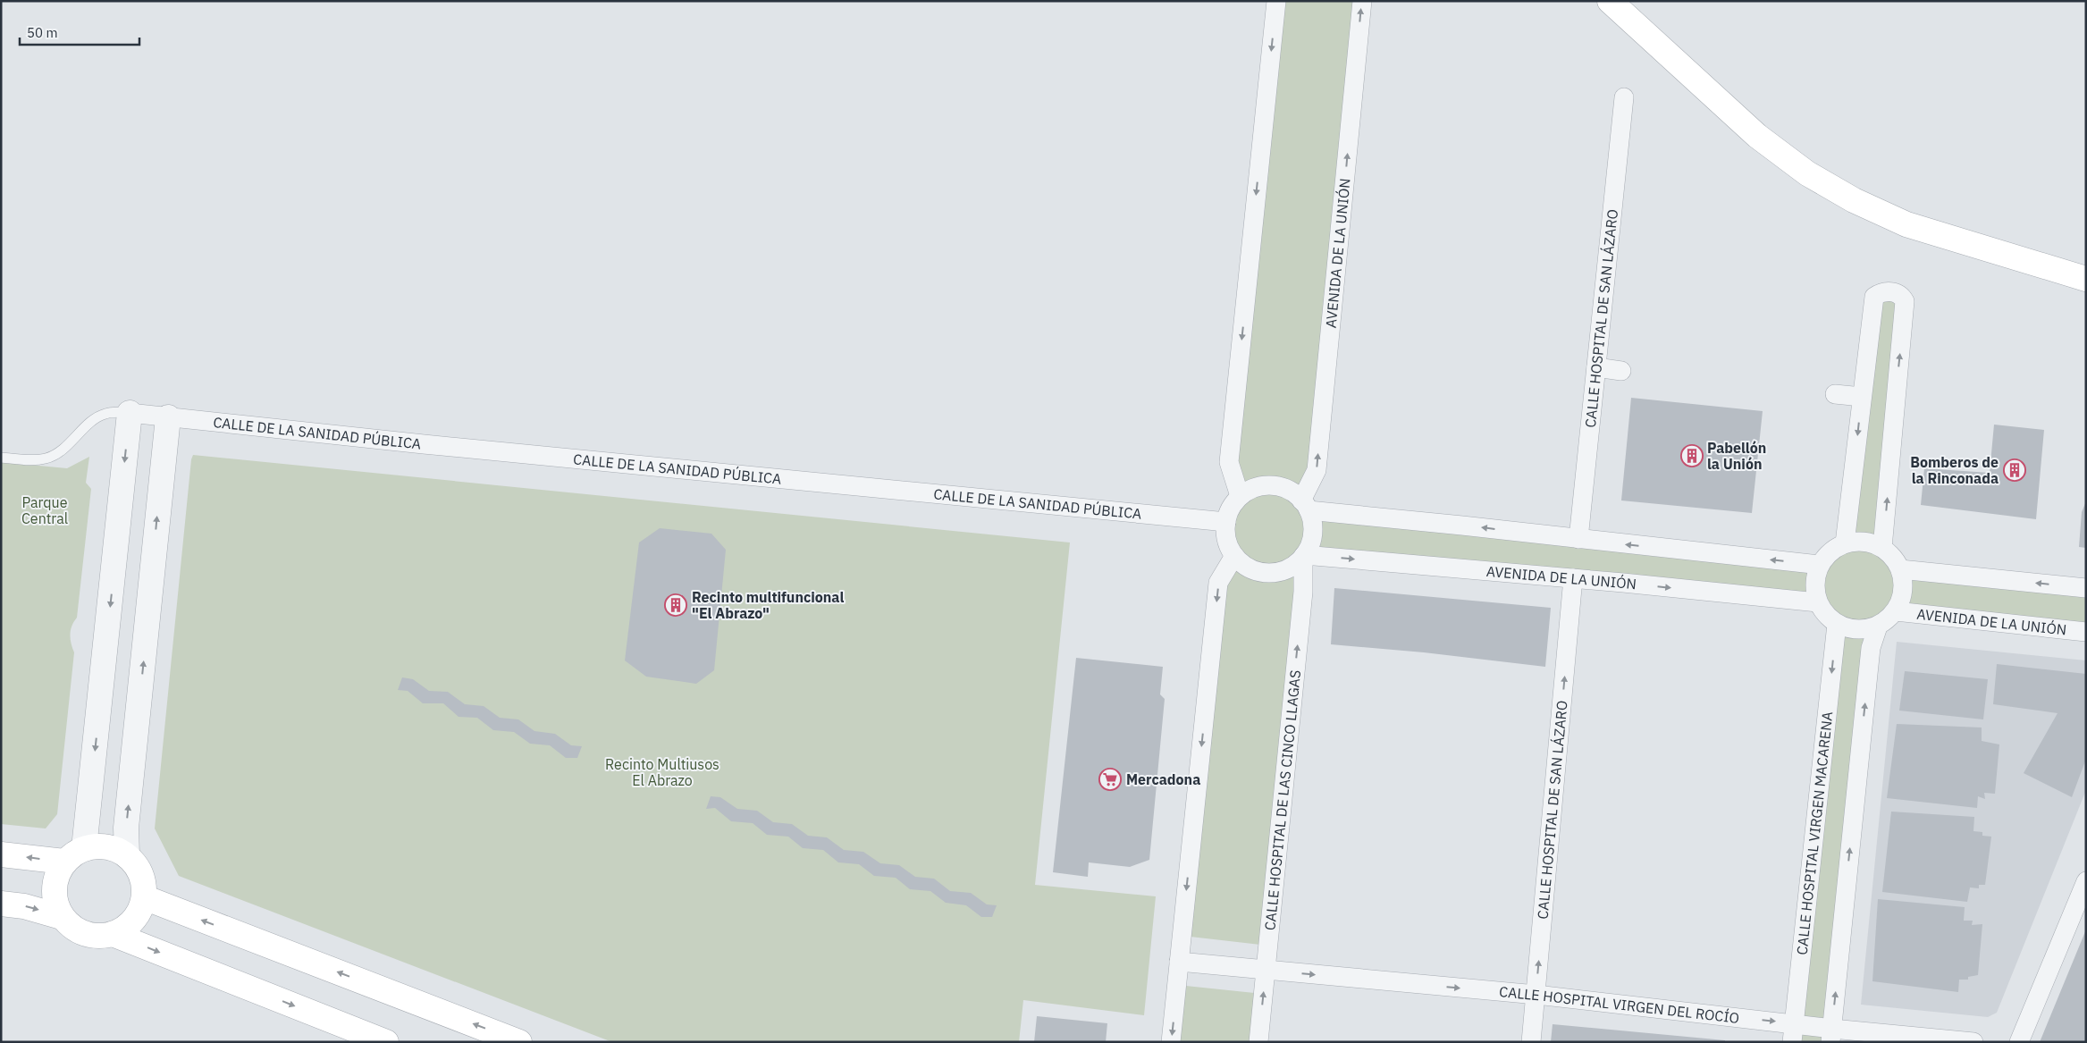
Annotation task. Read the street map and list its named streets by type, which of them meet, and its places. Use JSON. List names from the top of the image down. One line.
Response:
{"streets":{"street":["AVENIDA DE LA UNIÓN","CALLE HOSPITAL DE SAN LÁZARO","CALLE DE LA SANIDAD PÚBLICA","CALLE HOSPITAL DE LAS CINCO LLAGAS","CALLE HOSPITAL VIRGEN MACARENA","CALLE HOSPITAL VIRGEN DEL ROCÍO"]},"crossings":[["AVENIDA DE LA UNIÓN","CALLE HOSPITAL DE SAN LÁZARO"],["AVENIDA DE LA UNIÓN","CALLE DE LA SANIDAD PÚBLICA"],["AVENIDA DE LA UNIÓN","CALLE HOSPITAL DE LAS CINCO LLAGAS"],["AVENIDA DE LA UNIÓN","CALLE HOSPITAL VIRGEN MACARENA"],["CALLE HOSPITAL DE SAN LÁZARO","CALLE HOSPITAL VIRGEN DEL ROCÍO"],["CALLE DE LA SANIDAD PÚBLICA","CALLE HOSPITAL DE LAS CINCO LLAGAS"],["CALLE HOSPITAL DE LAS CINCO LLAGAS","CALLE HOSPITAL VIRGEN DEL ROCÍO"],["CALLE HOSPITAL VIRGEN MACARENA","CALLE HOSPITAL VIRGEN DEL ROCÍO"]],"one_way":["CALLE HOSPITAL DE SAN LÁZARO","CALLE HOSPITAL VIRGEN DEL ROCÍO"],"parks":["Parque Central","Recinto Multiusos El Abrazo"],"places":{"building":["Pabellón la Unión","Bomberos de la Rinconada","Recinto multifuncional \"El Abrazo\""],"supermarket":["Mercadona"]},"scale_bar":"50 m"}
